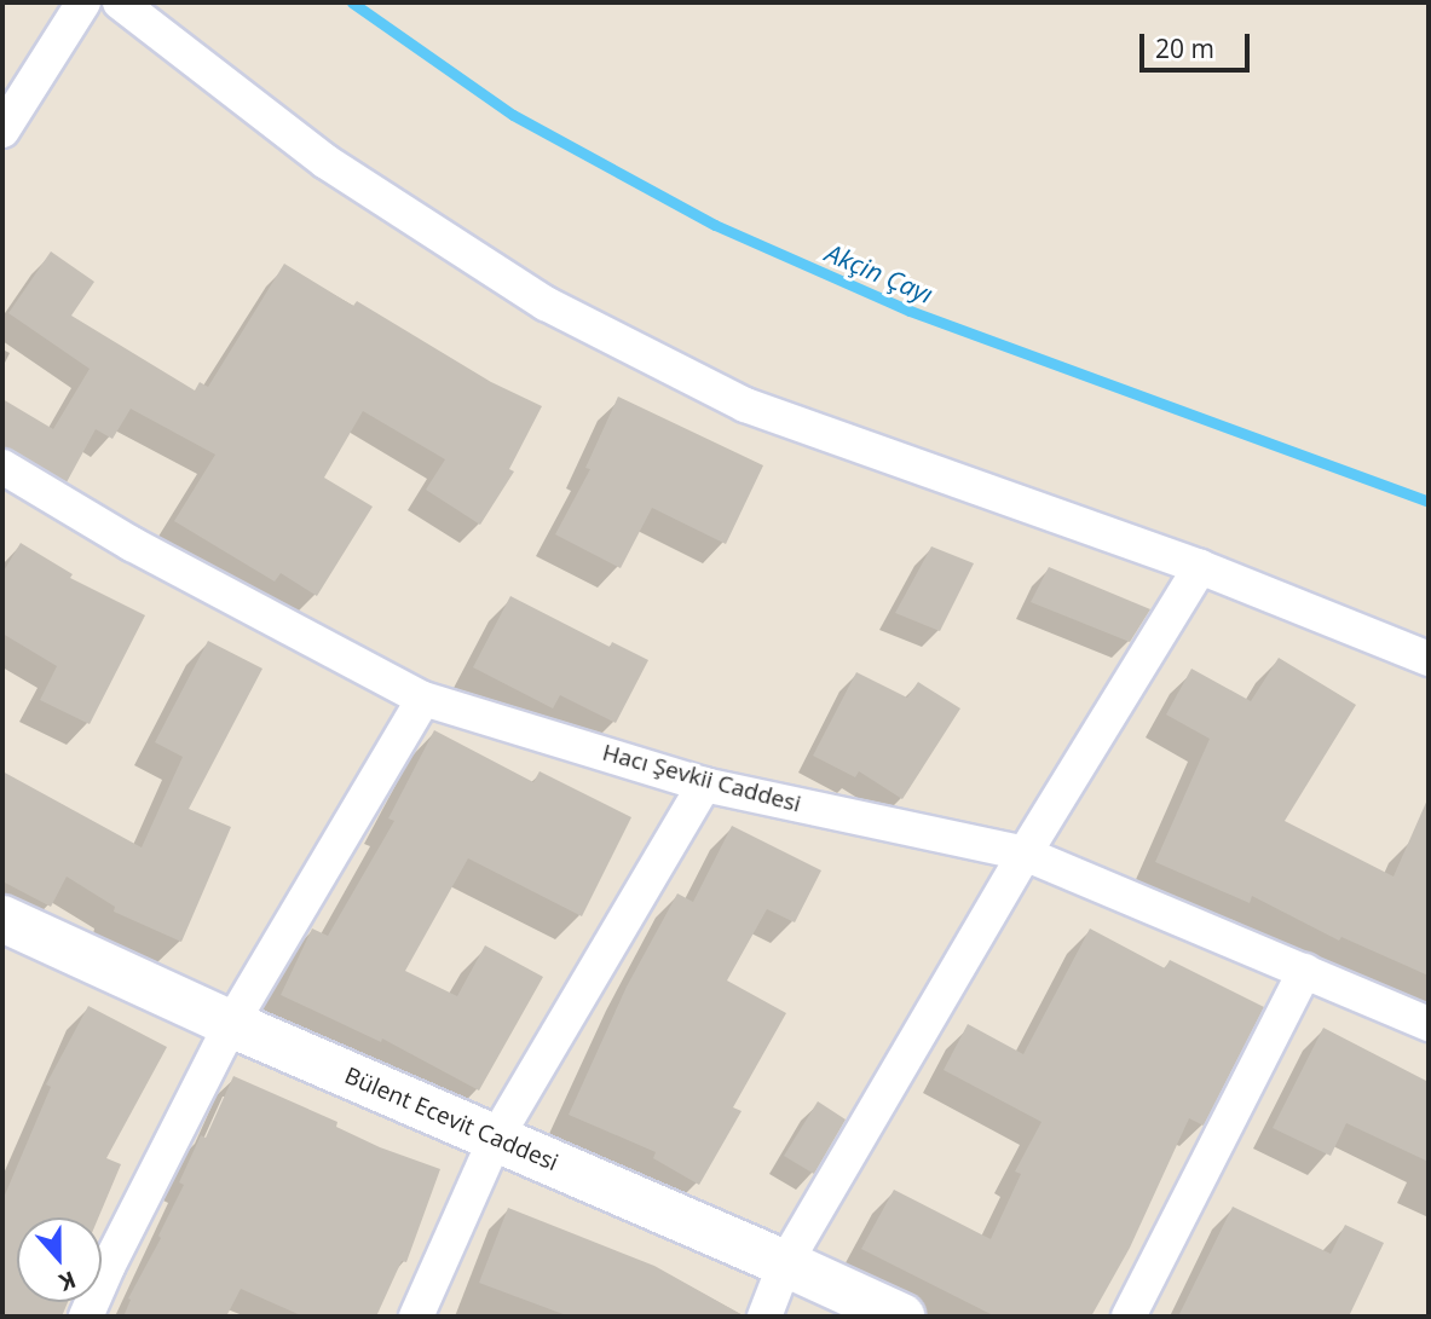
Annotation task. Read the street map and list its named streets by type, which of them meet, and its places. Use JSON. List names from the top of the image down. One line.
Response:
{"streets":{"main road":["Bülent Ecevit Caddesi"],"street":["Hacı Şevkii Caddesi"]},"water":["Akçin Çayı"],"scale_bar":"20 m","north":"bottom"}
